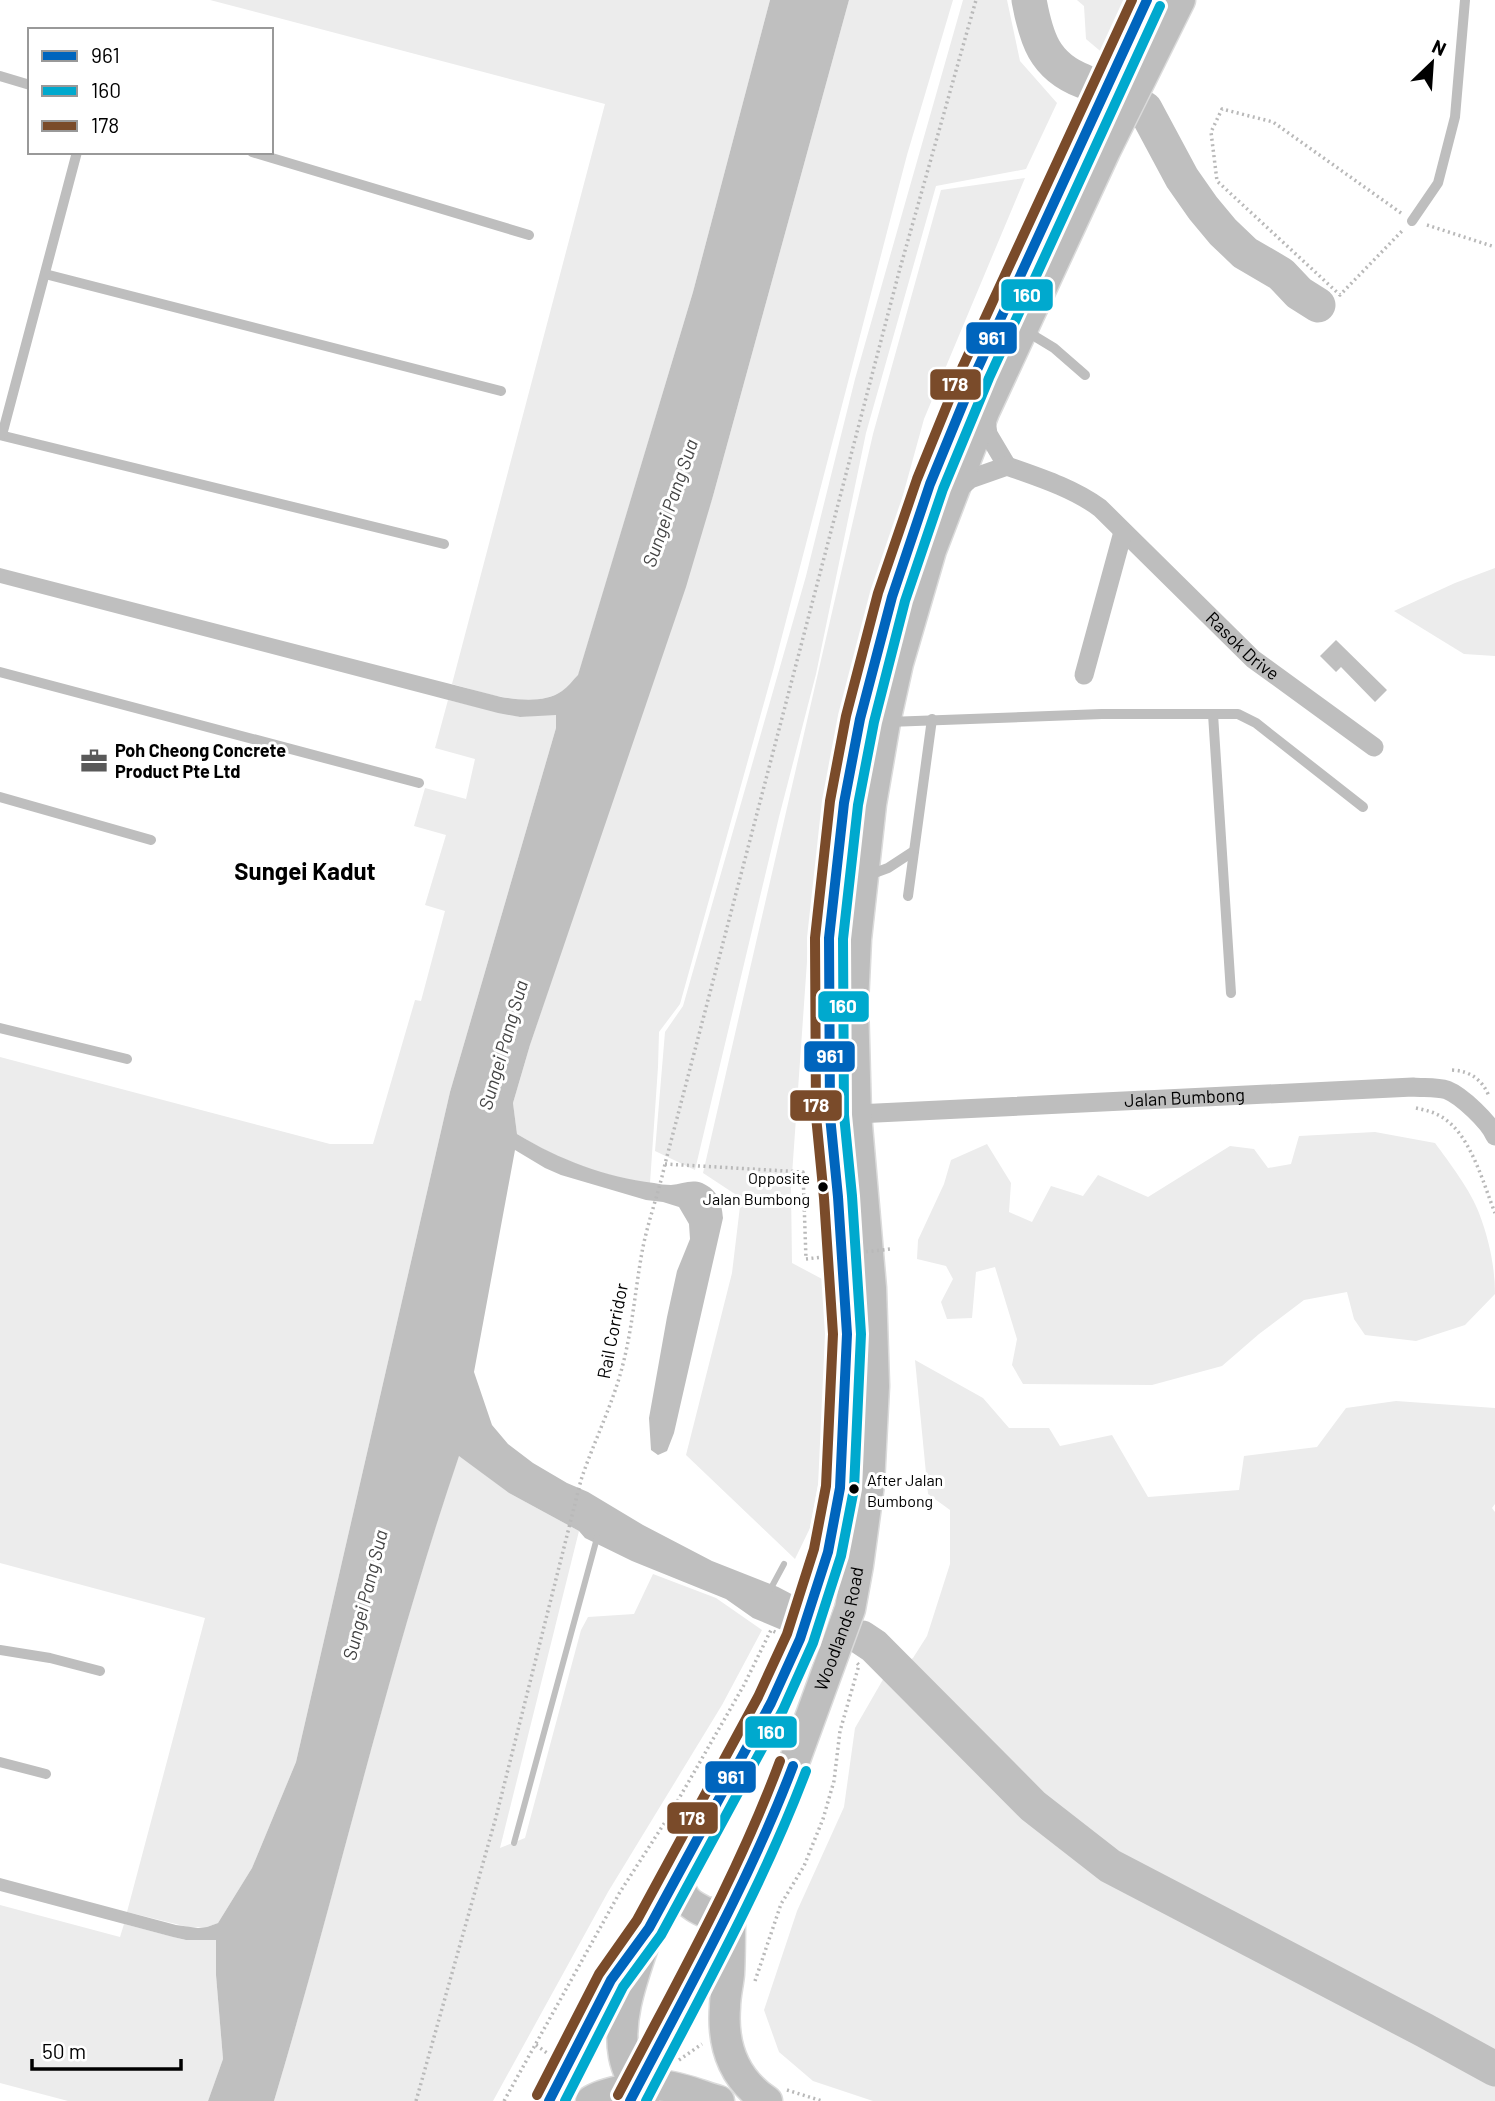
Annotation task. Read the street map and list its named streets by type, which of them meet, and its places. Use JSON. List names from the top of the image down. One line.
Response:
{"streets":{"main road":["Woodlands Road"],"street":["Rasok Drive","Jalan Bumbong"],"path":["Rail Corridor"]},"crossings":[["Jalan Bumbong","Woodlands Road"]],"districts":["Sungei Kadut"],"water":["Sungei Pang Sua"],"places":{"office":["Poh Cheong Concrete Product Pte Ltd"],"other":["Opposite Jalan Bumbong","After Jalan Bumbong"]},"lines":["transit line 961","transit line 178","transit line 160"],"legend":["961","160","178"],"scale_bar":"50 m","north":"top right"}
